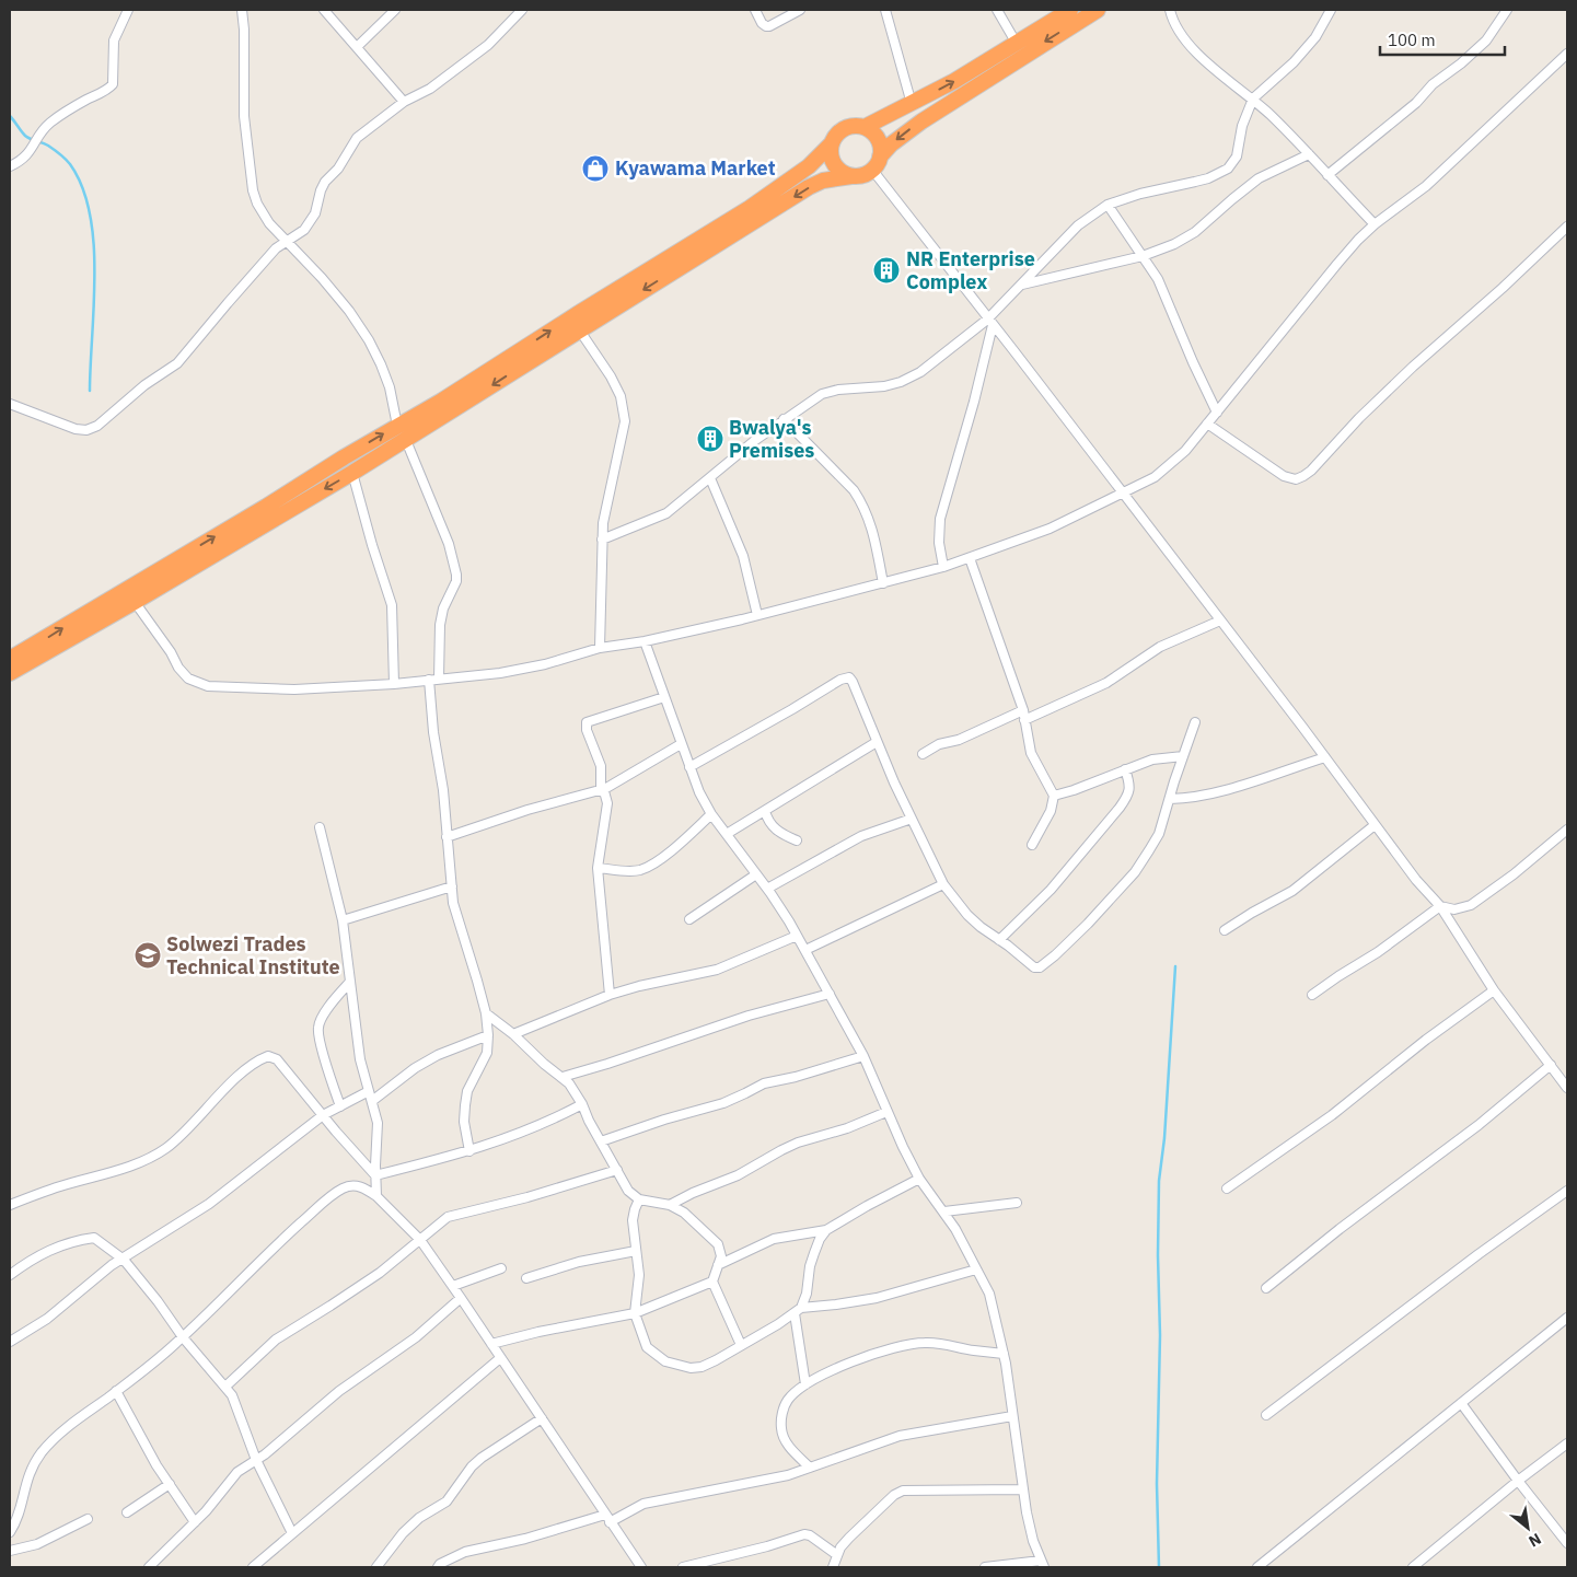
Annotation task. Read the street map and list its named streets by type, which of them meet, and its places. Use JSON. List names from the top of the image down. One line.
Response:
{"places":{"shop":["Kyawama Market"],"building":["NR Enterprise Complex","Bwalya's Premises"],"school or university":["Solwezi Trades Technical Institute"]},"scale_bar":"100 m","north":"bottom right"}
